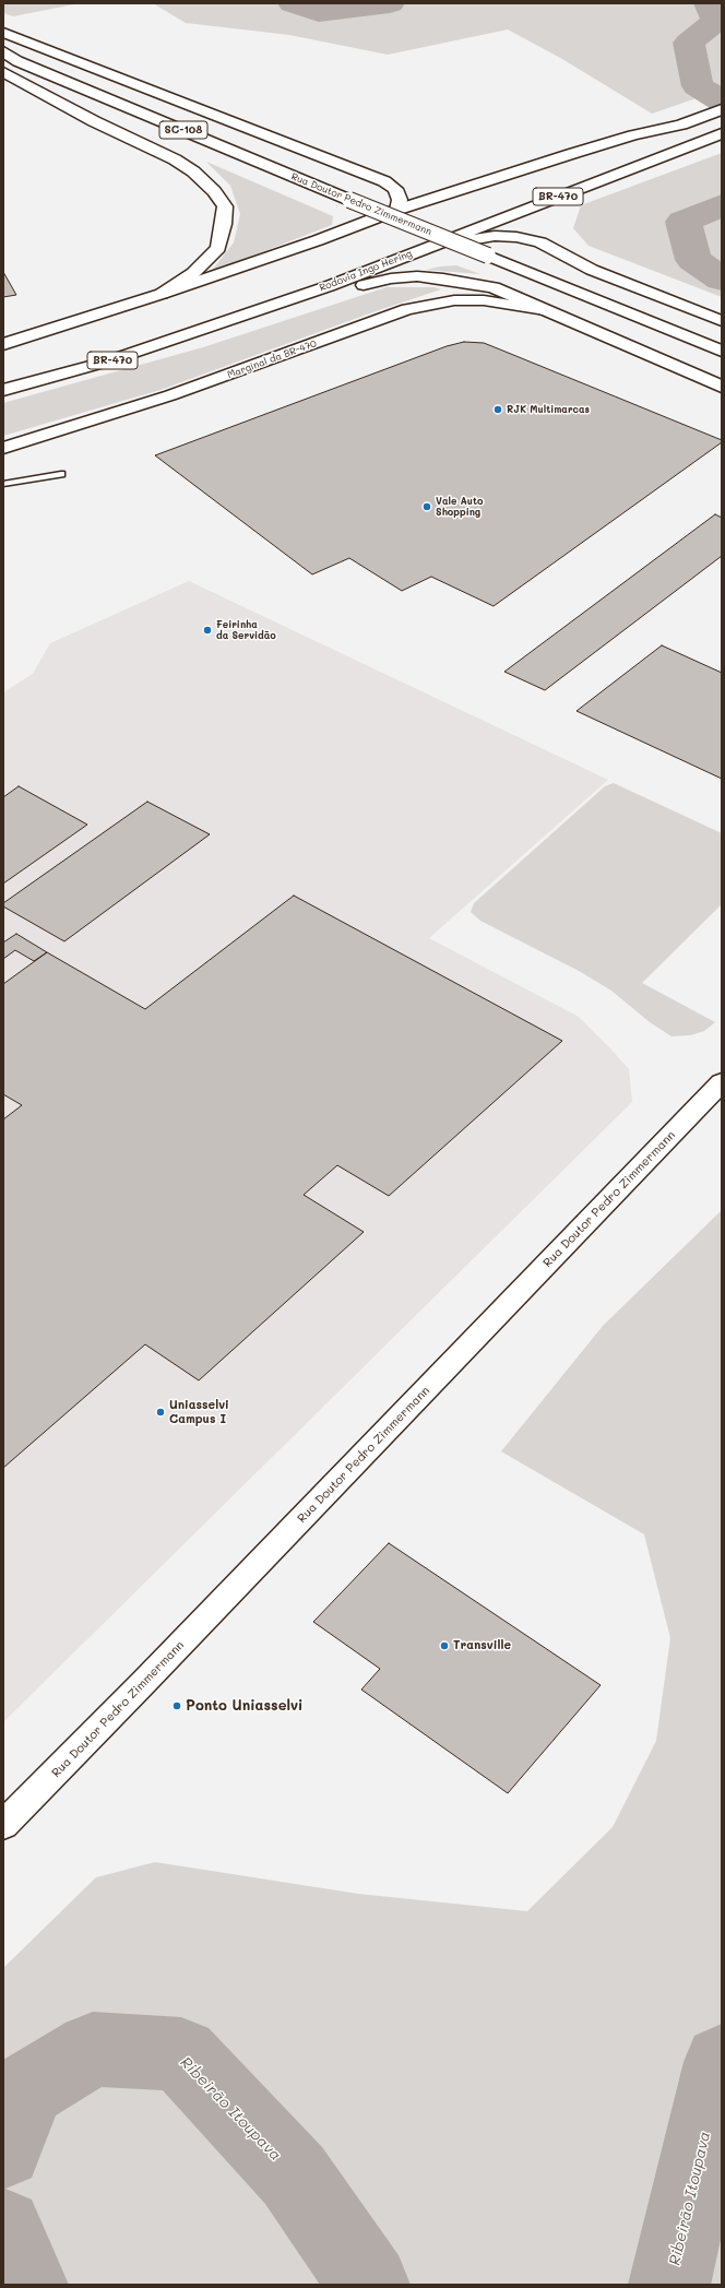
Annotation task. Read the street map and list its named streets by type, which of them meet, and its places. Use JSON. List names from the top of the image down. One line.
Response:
{"streets":{"main road":["SC-108","BR-470","Rua Doutor Pedro Zimmermann","Rodovia Ingo Hering","Marginal da BR-470"]},"water":["Ribeirão Itoupava"],"places":["RJK Multimarcas","Vale Auto Shopping","Feirinha da Servidão","Uniasselvi Campus I","Transville","Ponto Uniasselvi"]}
